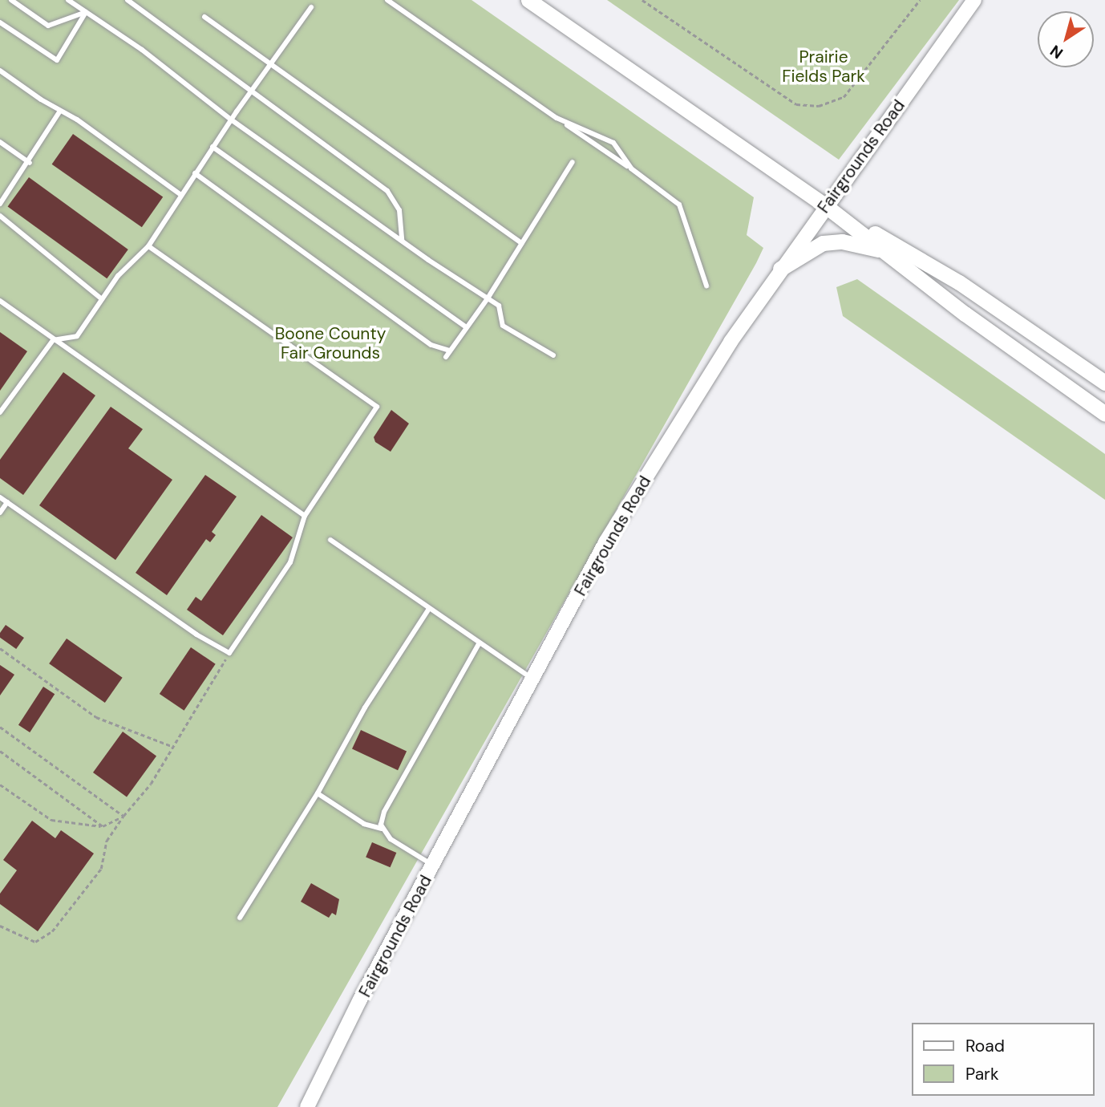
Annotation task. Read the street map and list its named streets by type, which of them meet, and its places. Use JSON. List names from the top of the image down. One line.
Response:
{"streets":{"main road":["Fairgrounds Road"]},"parks":["Prairie Fields Park","Boone County Fair Grounds"],"legend":["Road","Park"],"north":"bottom left"}
